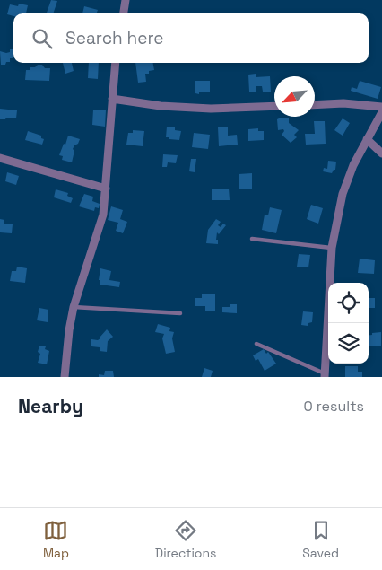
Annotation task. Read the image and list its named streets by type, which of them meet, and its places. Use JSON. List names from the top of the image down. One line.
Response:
{"north":"bottom left","page":{"search":"Search here","heading":["Nearby","0 results"],"nav":["Map","Directions","Saved"]}}
